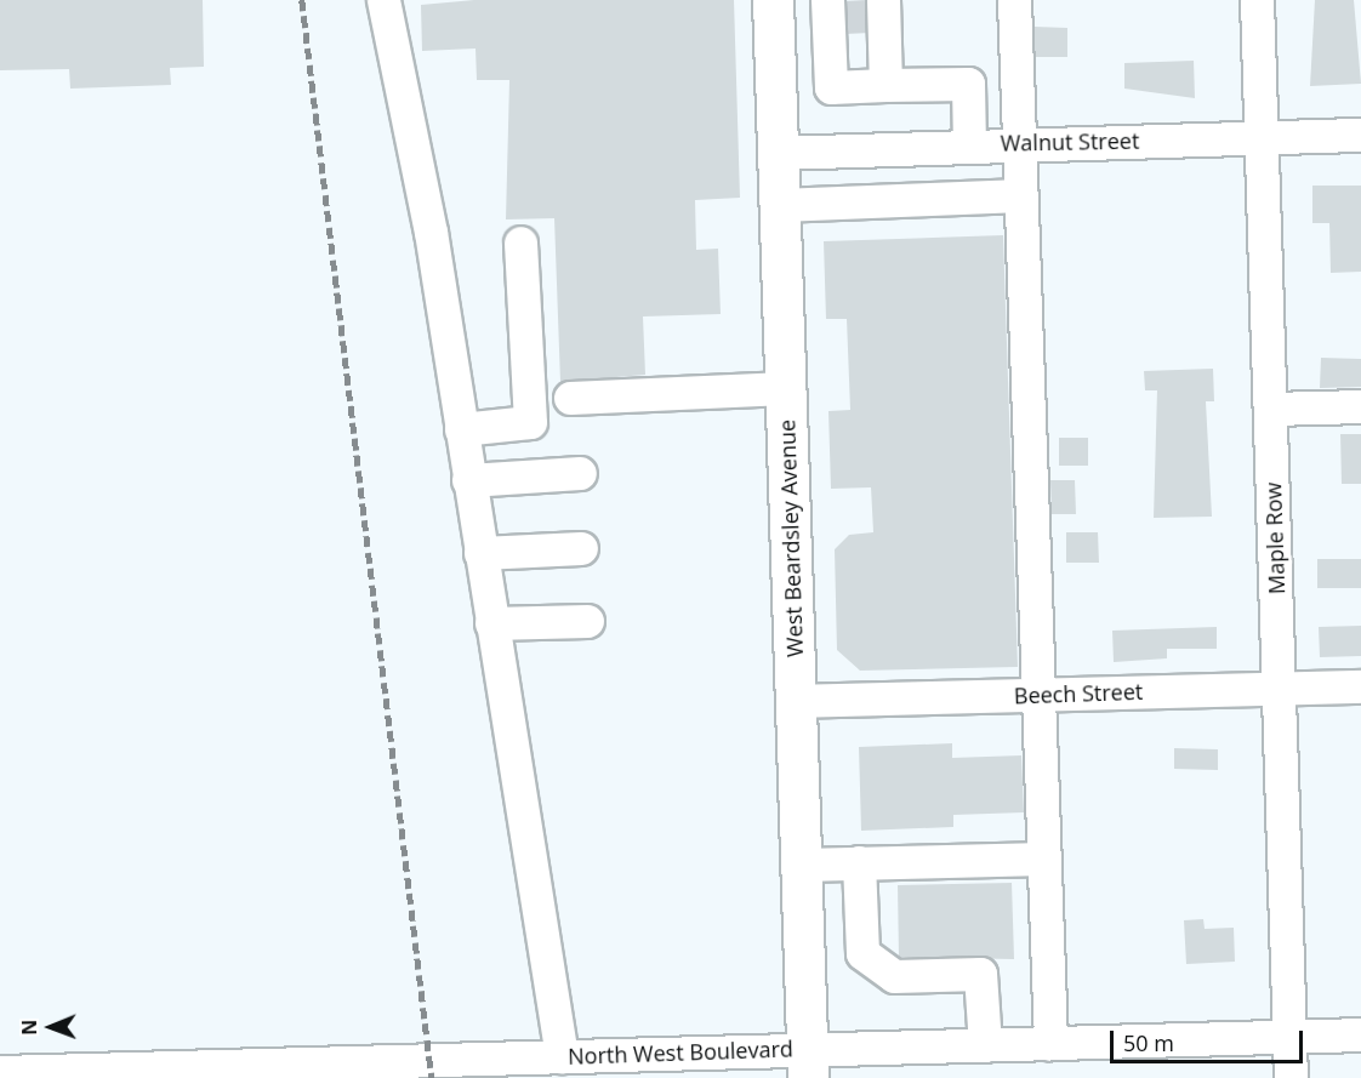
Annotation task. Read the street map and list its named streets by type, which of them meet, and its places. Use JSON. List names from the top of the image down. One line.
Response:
{"streets":{"main road":["West Beardsley Avenue"],"street":["Walnut Street","Maple Row","Beech Street","North West Boulevard"]},"crossings":[["Walnut Street","West Beardsley Avenue"],["Walnut Street","Maple Row"],["West Beardsley Avenue","Beech Street"],["West Beardsley Avenue","North West Boulevard"],["Maple Row","Beech Street"],["Maple Row","North West Boulevard"]],"scale_bar":"50 m","north":"left"}
